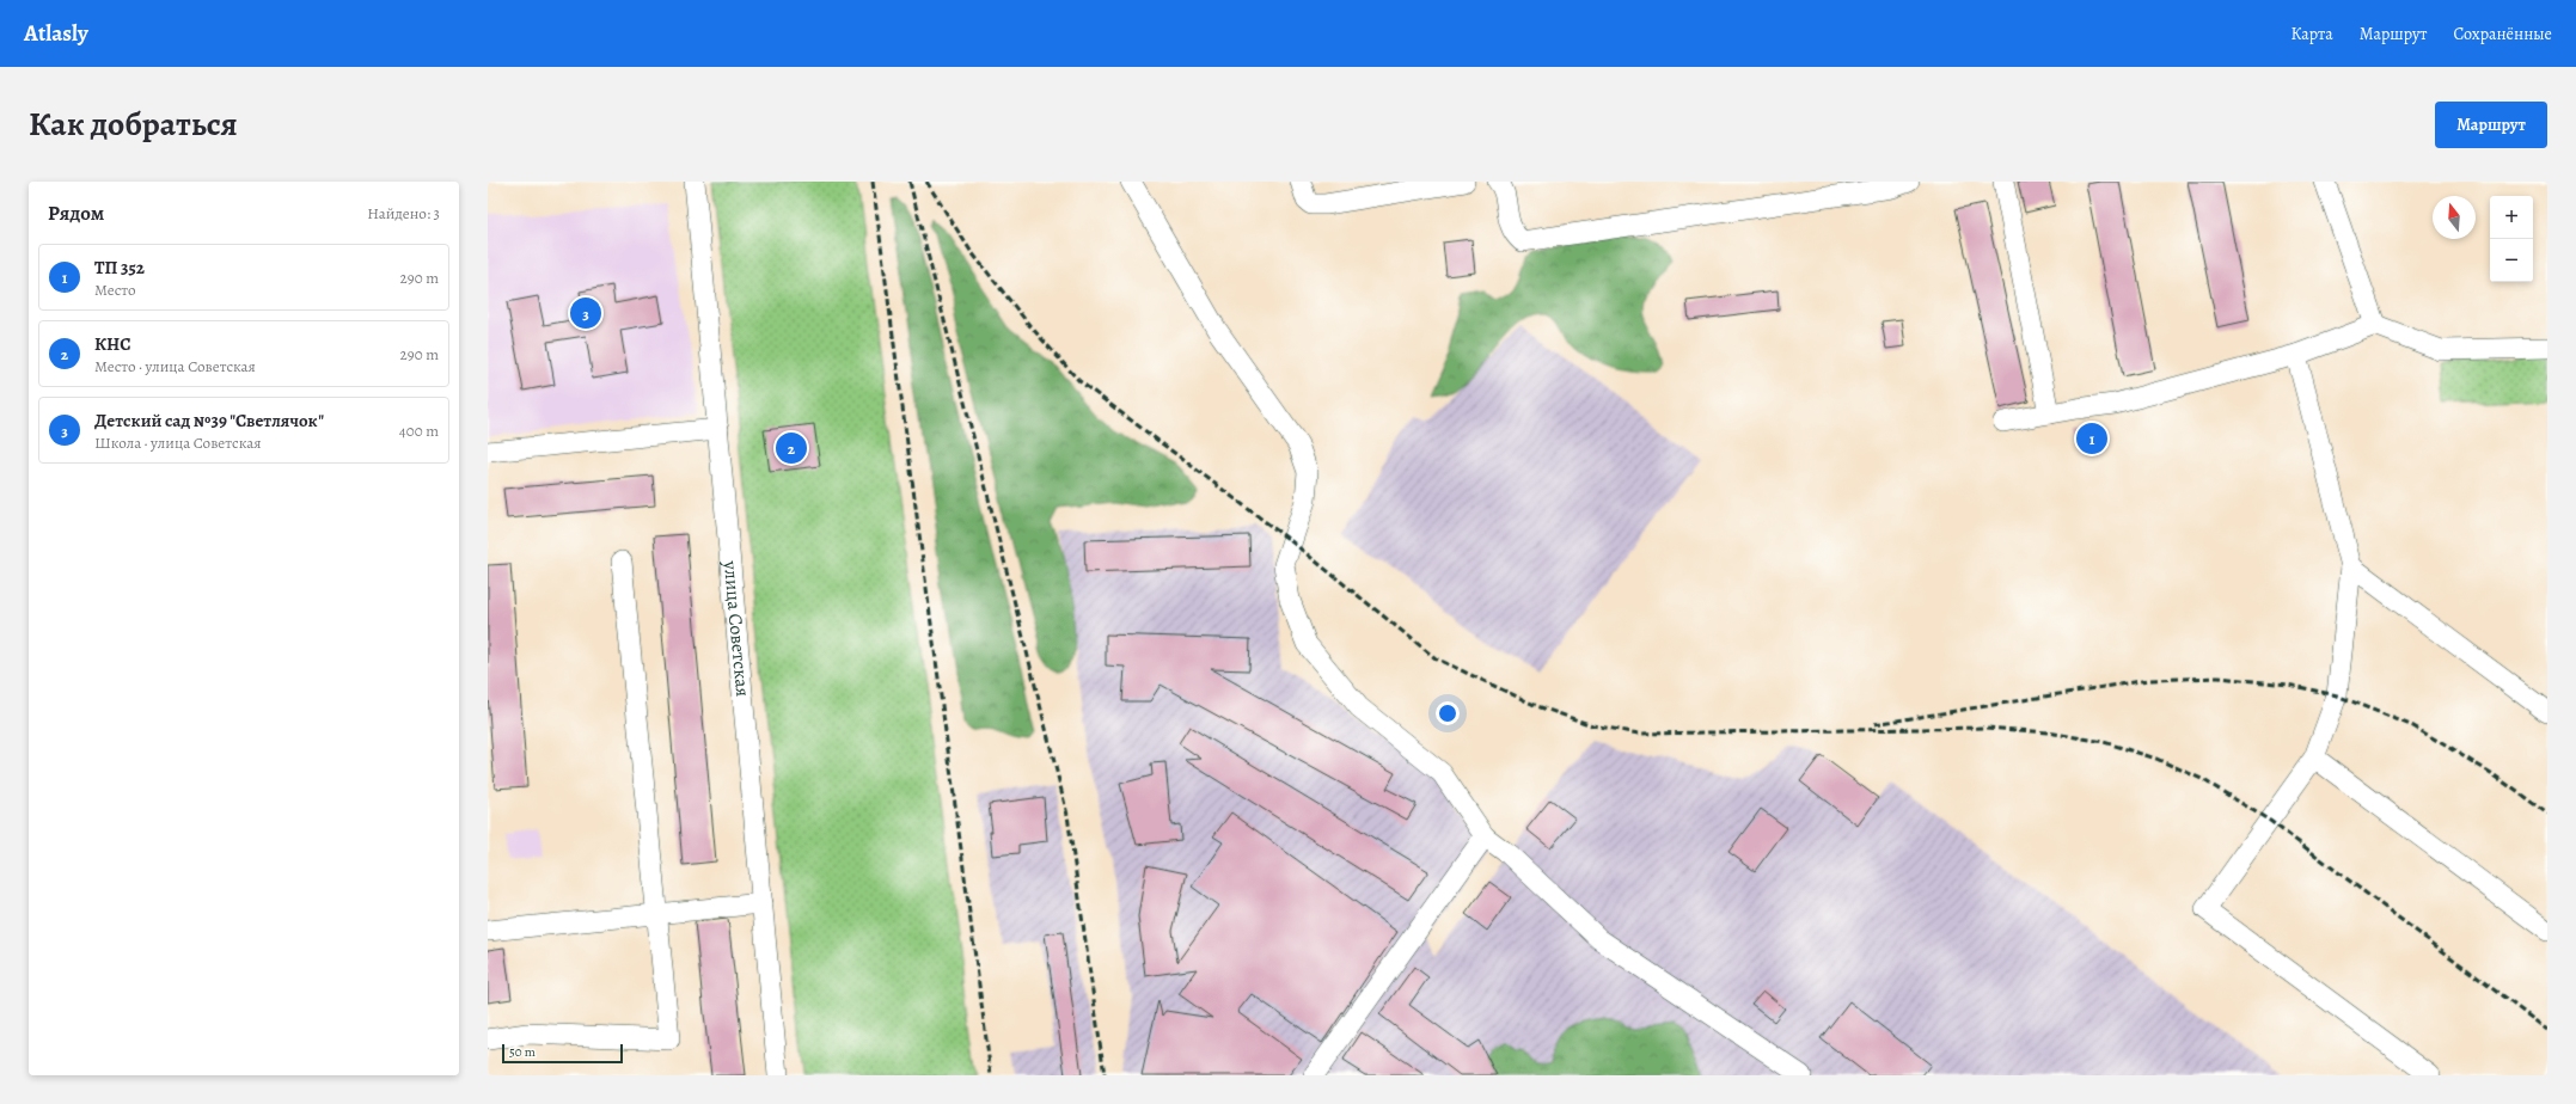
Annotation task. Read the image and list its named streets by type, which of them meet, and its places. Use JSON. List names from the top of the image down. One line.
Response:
{"streets":{"street":["улица Советская"]},"scale_bar":"50 m","north":"top","page":{"header":"Atlasly","nav":["Карта","Маршрут","Сохранённые"],"title":"Как добраться","buttons":"Маршрут","heading":["Рядом","Найдено: 3"],"map_buttons":["+","−"],"list":[{"mark":"1","name":"ТП 352","note":"Место","value":"290 m"},{"mark":"2","name":"КНС","note":"Место · улица Советская","value":"290 m"},{"mark":"3","name":"Детский сад №39 \"Светлячок\"","note":"Школа · улица Советская","value":"400 m"}],"pins":["3","1","2"],"scale":"50 m"}}
